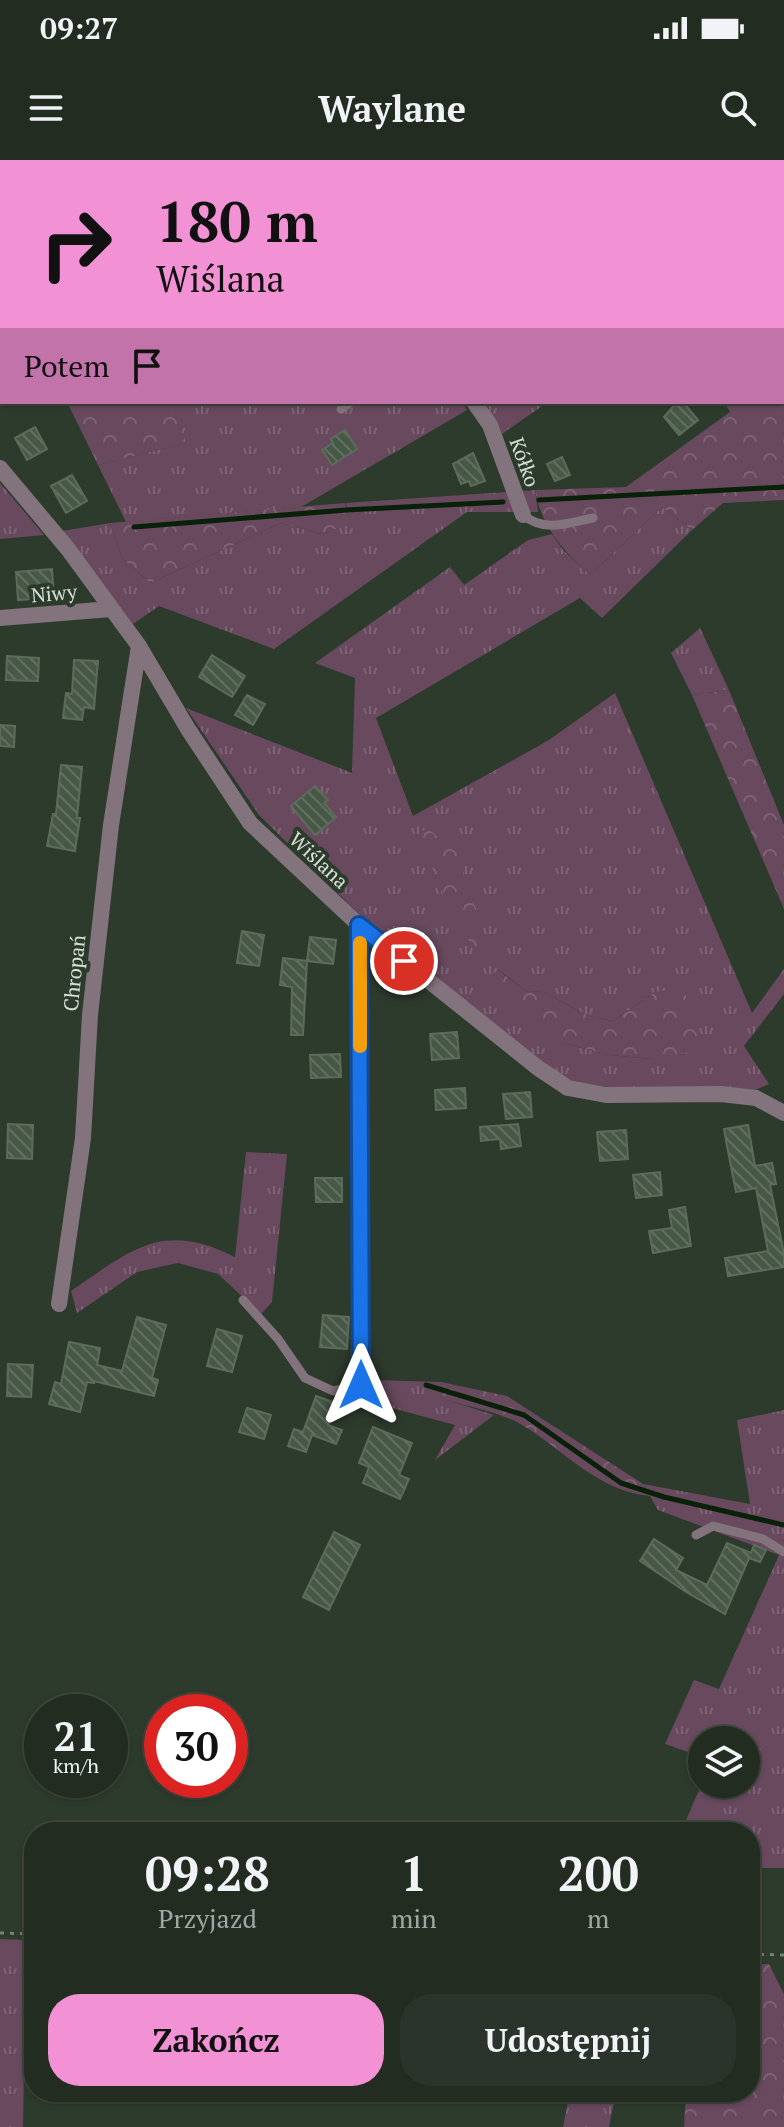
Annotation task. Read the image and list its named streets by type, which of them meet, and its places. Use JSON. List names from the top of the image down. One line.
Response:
{"streets":{"street":["Kółko","Niwy","Wiślana","Chropań"]},"crossings":[["Niwy","Wiślana"],["Wiślana","Chropań"]],"page":{"status":"09:27","header":"Waylane","turn":["180 m","Wiślana"],"then":"Potem","speed":"21 km/h","limit":"30","eta":["09:28","Przyjazd","1","min","200","m"],"buttons":["Zakończ","Udostępnij"]}}
